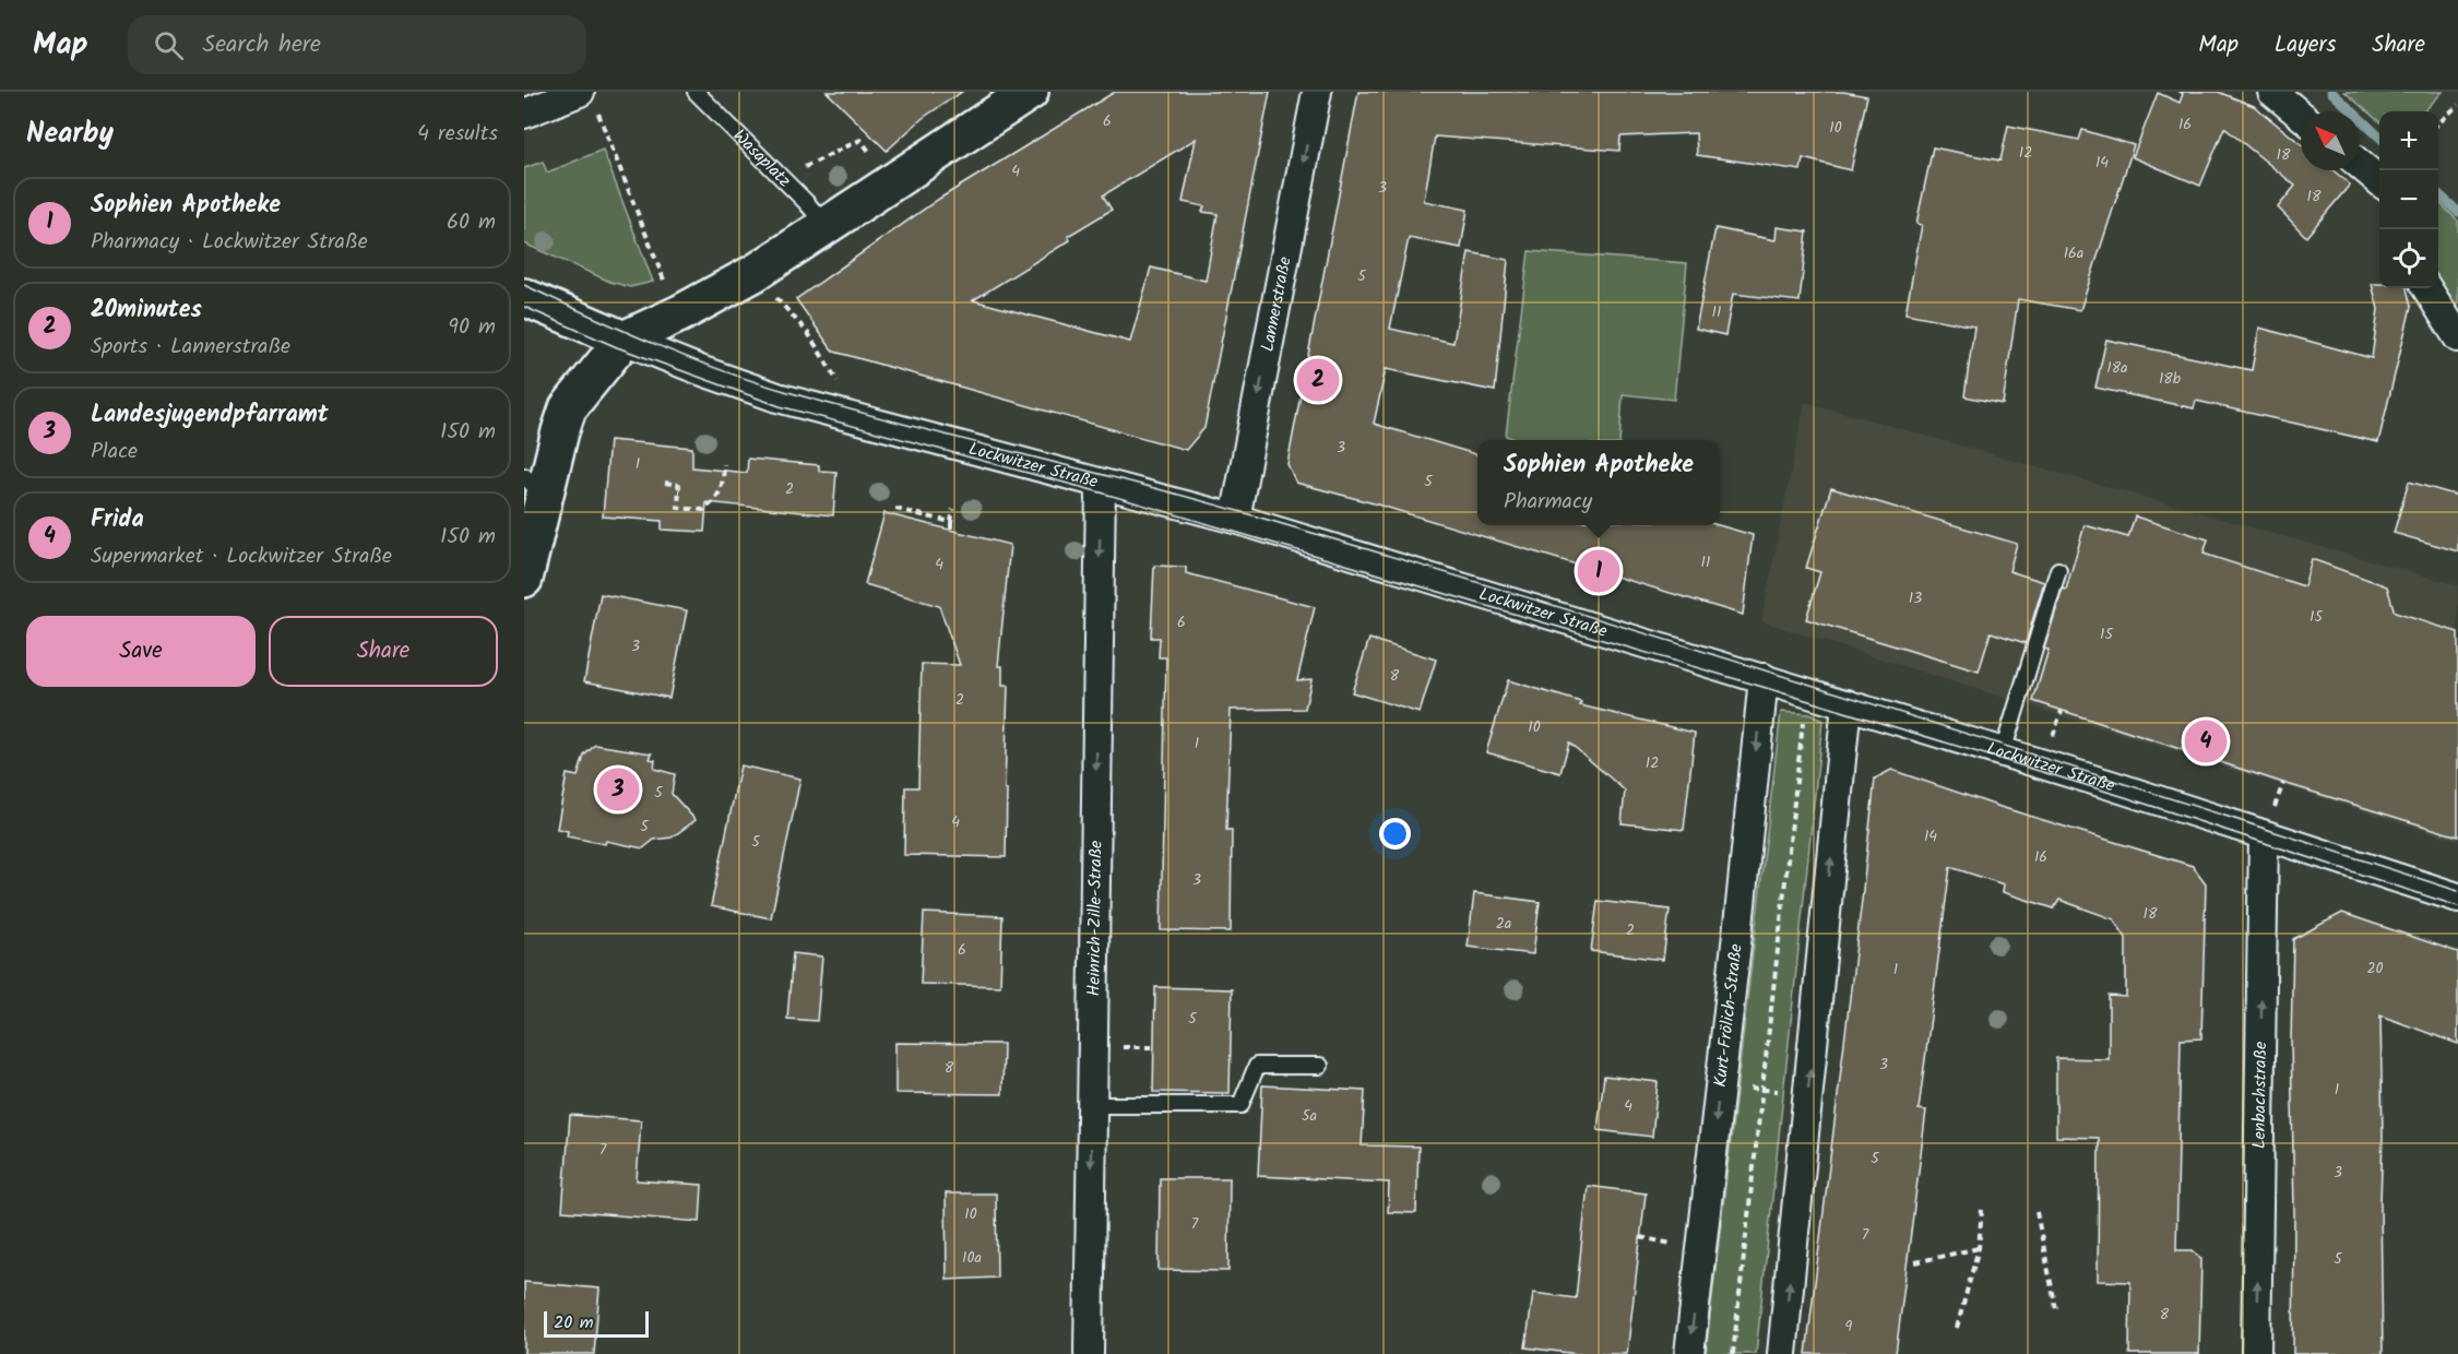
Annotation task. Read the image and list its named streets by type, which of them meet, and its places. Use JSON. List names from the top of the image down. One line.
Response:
{"streets":{"street":["Lannerstraße","Lockwitzer Straße","Heinrich-Zille-Straße","Kurt-Frölich-Straße","Lenbachstraße"],"lane":["Wasaplatz"]},"crossings":[["Lannerstraße","Lockwitzer Straße"],["Lockwitzer Straße","Heinrich-Zille-Straße"],["Lockwitzer Straße","Kurt-Frölich-Straße"],["Lockwitzer Straße","Lenbachstraße"]],"one_way":["Lannerstraße","Heinrich-Zille-Straße","Lenbachstraße"],"house_numbers":["6","16","10","12","18","14","4","3","18","16a","5","11","18a","18b","3","1","5","2","1","11","4","13","15","6","15","3","8","2","10","1","12","5","4","5","14","5","16","3","18","2a","2","6","20","1","5","3","8","1","4","5a","7","5","3","10","7","7","10a","5","8","9"],"scale_bar":"20 m","north":"top left","page":{"header":"Map","search":"Search here","nav":["Map","Layers","Share"],"heading":["Nearby","4 results"],"map_buttons":["+","−"],"list":[{"mark":"1","name":"Sophien Apotheke","note":"Pharmacy · Lockwitzer Straße","value":"60 m"},{"mark":"2","name":"20minutes","note":"Sports · Lannerstraße","value":"90 m"},{"mark":"3","name":"Landesjugendpfarramt","note":"Place","value":"150 m"},{"mark":"4","name":"Frida","note":"Supermarket · Lockwitzer Straße","value":"150 m"}],"pins":["2","1","4","3"],"popup":["Sophien Apotheke","Pharmacy"],"buttons":["Save","Share"],"scale":"20 m"}}
